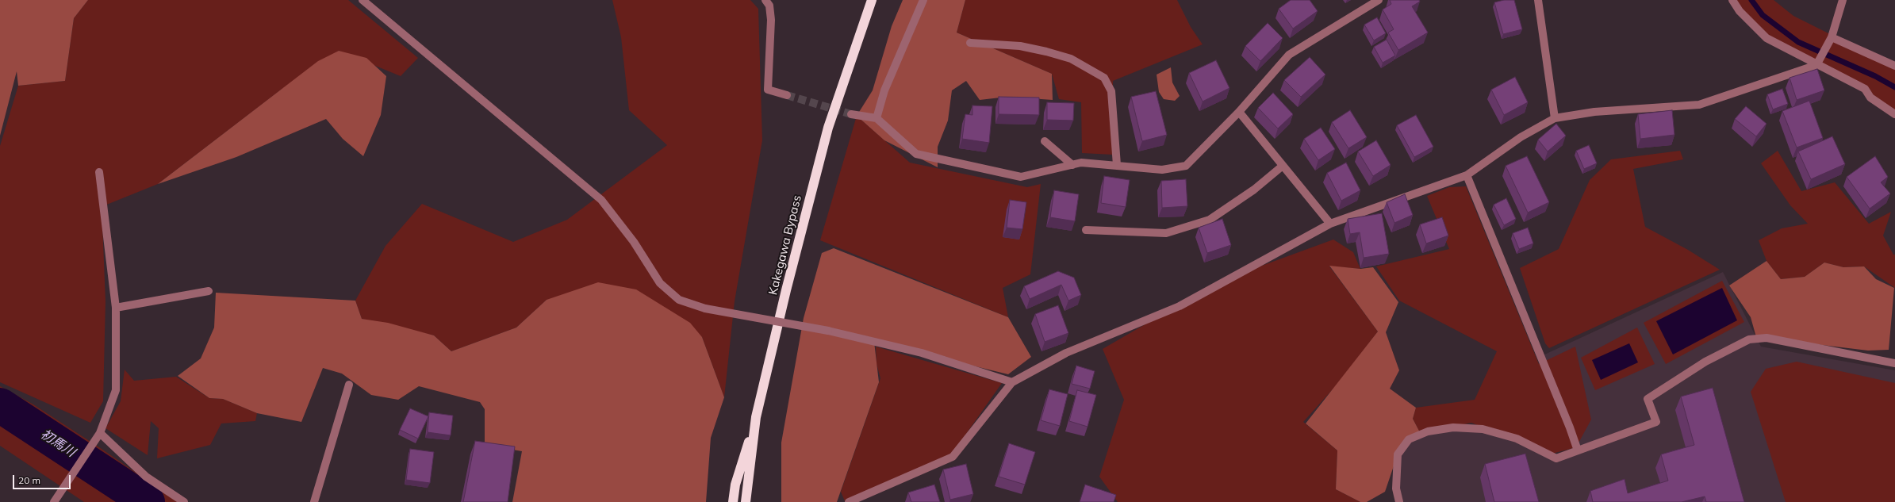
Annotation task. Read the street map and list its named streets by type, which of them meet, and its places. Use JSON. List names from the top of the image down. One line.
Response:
{"streets":{"highway":["Kakegawa Bypass"]},"water":["初馬川"],"scale_bar":"20 m"}
